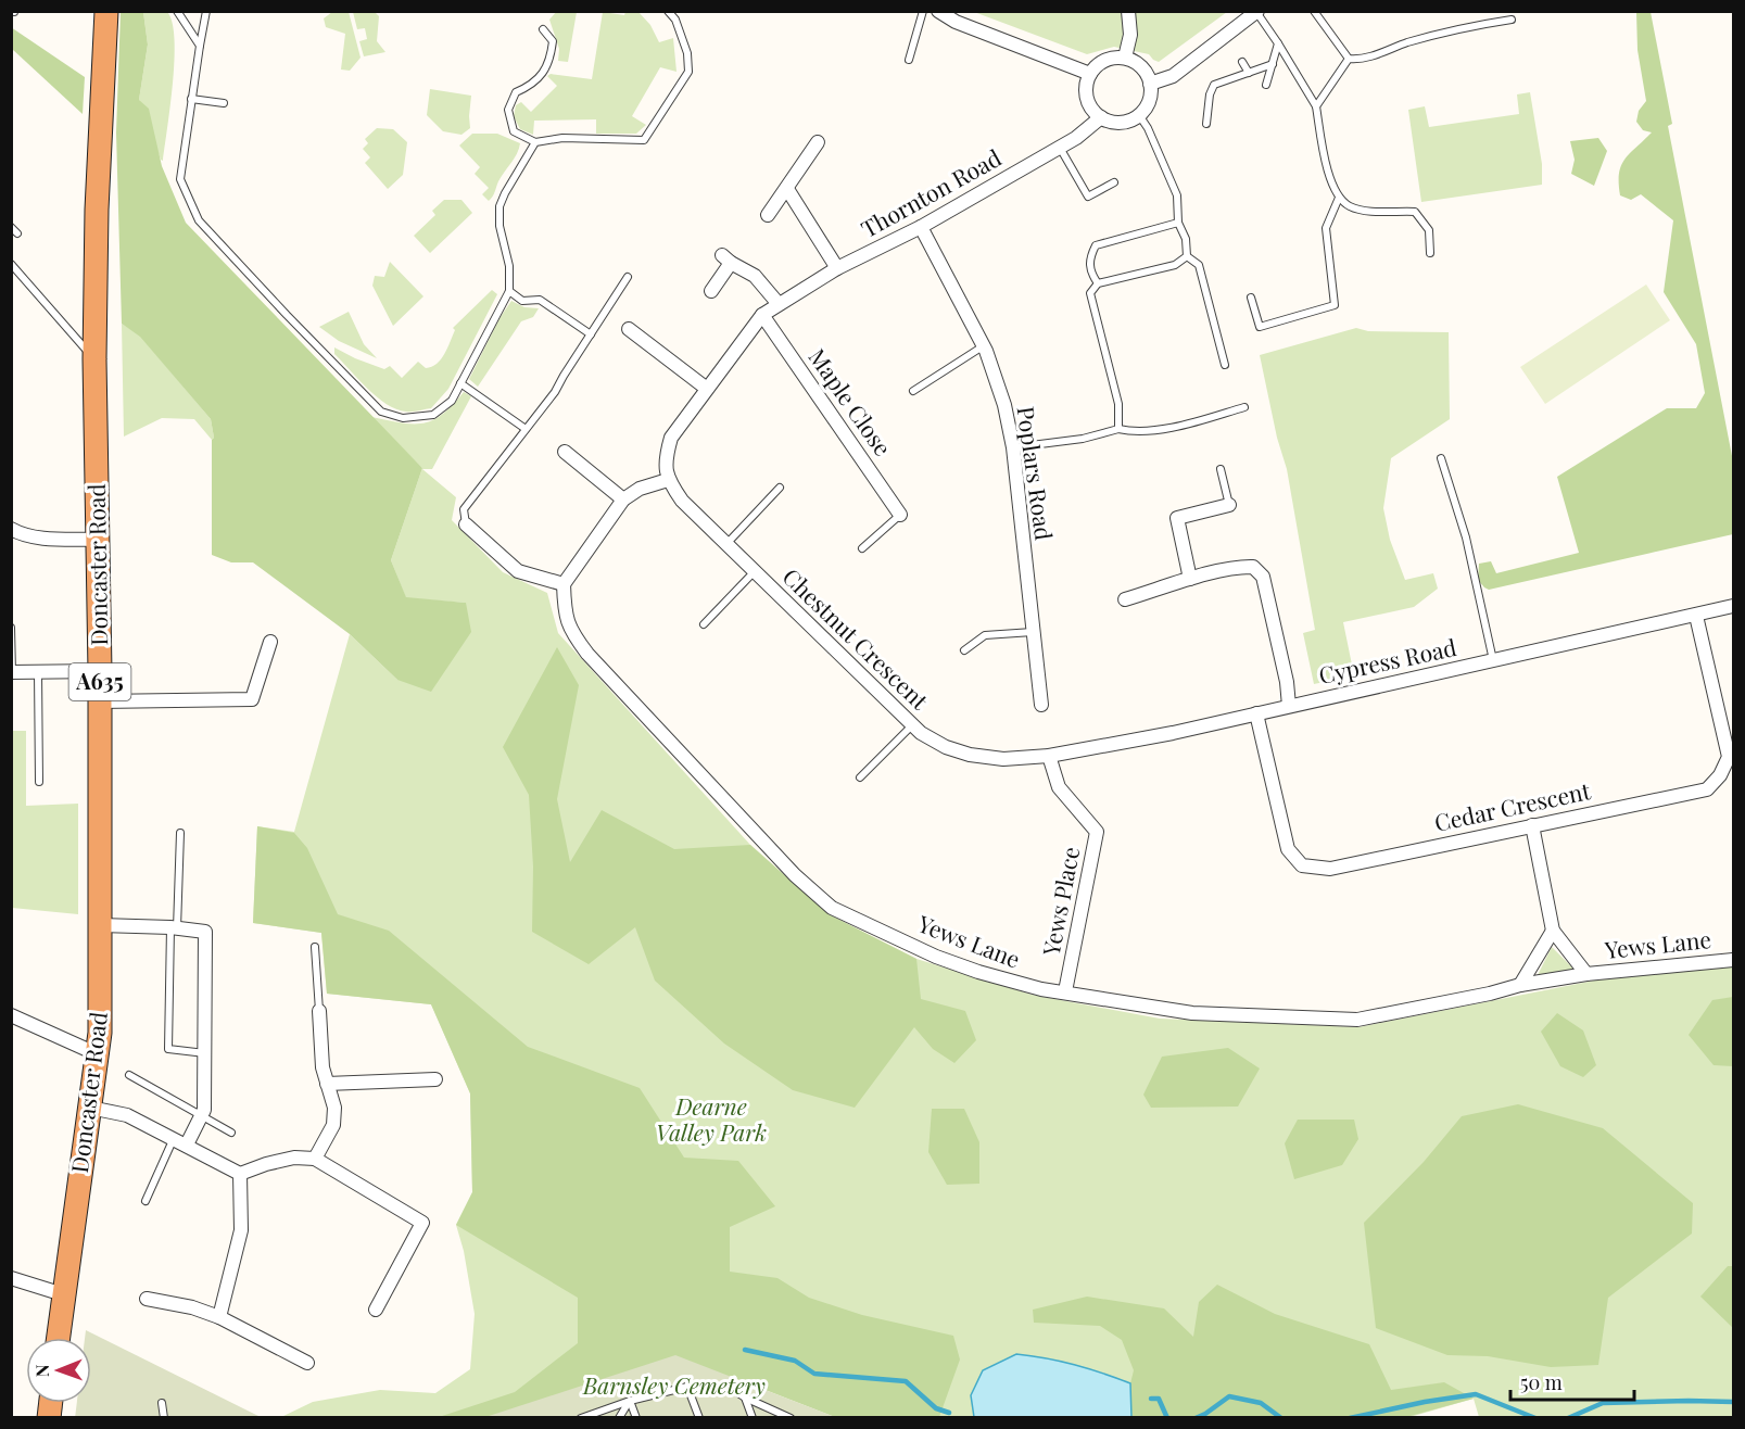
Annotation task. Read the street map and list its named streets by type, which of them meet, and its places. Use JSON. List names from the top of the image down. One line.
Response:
{"streets":{"highway":["Doncaster Road","A635"],"street":["Thornton Road","Maple Close","Poplars Road","Chestnut Crescent","Cypress Road","Cedar Crescent","Yews Place","Yews Lane"]},"crossings":[["Thornton Road","Maple Close"],["Thornton Road","Poplars Road"],["Thornton Road","Chestnut Crescent"],["Chestnut Crescent","Cypress Road"],["Chestnut Crescent","Yews Place"],["Cypress Road","Cedar Crescent"],["Cypress Road","Yews Place"],["Cedar Crescent","Yews Lane"],["Yews Place","Yews Lane"]],"parks":["Dearne Valley Park","Barnsley Cemetery"],"scale_bar":"50 m","north":"left"}
